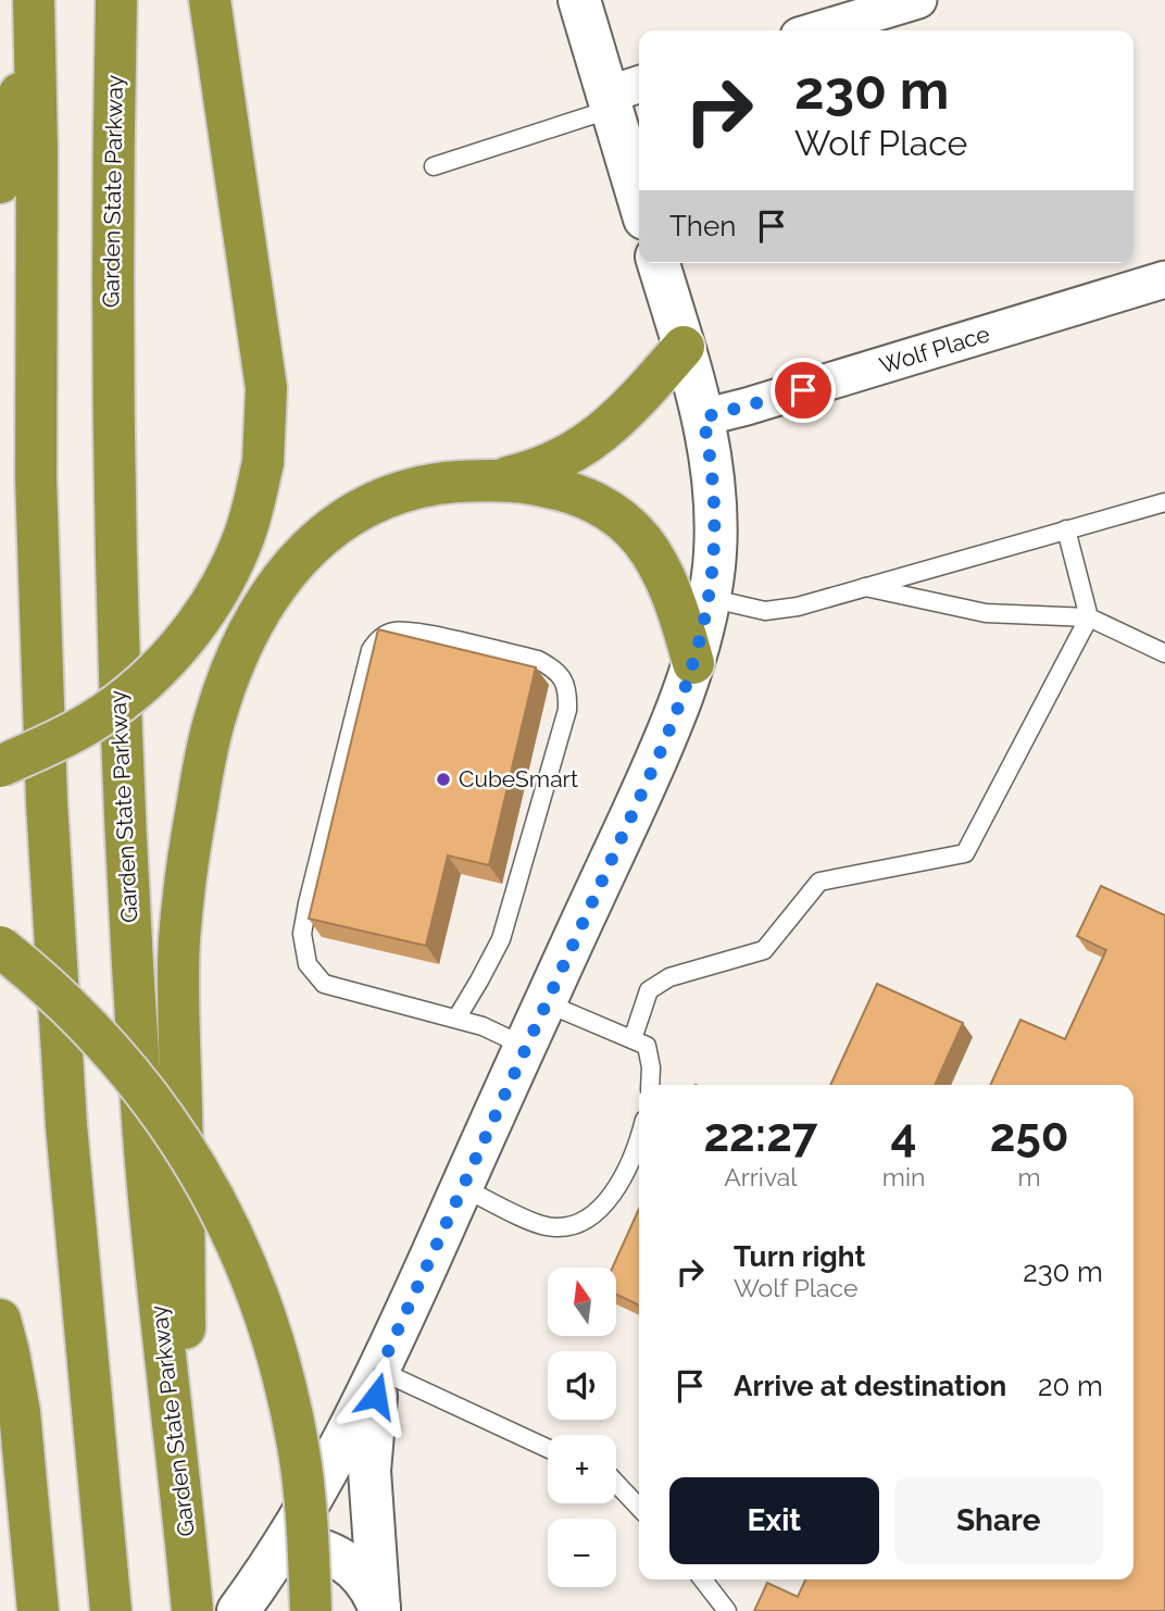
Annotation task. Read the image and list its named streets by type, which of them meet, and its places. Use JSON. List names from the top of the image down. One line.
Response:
{"streets":{"highway":["Garden State Parkway"],"street":["Wolf Place"]},"places":["CubeSmart"],"north":"top","page":{"turn":["230 m","Wolf Place"],"then":"Then","eta":["22:27","Arrival","4","min","250","m"],"list":[{"name":"Turn right","note":"Wolf Place","value":"230 m"},{"name":"Arrive at destination","value":"20 m"}],"map_buttons":["+","−"],"buttons":["Exit","Share"]}}
